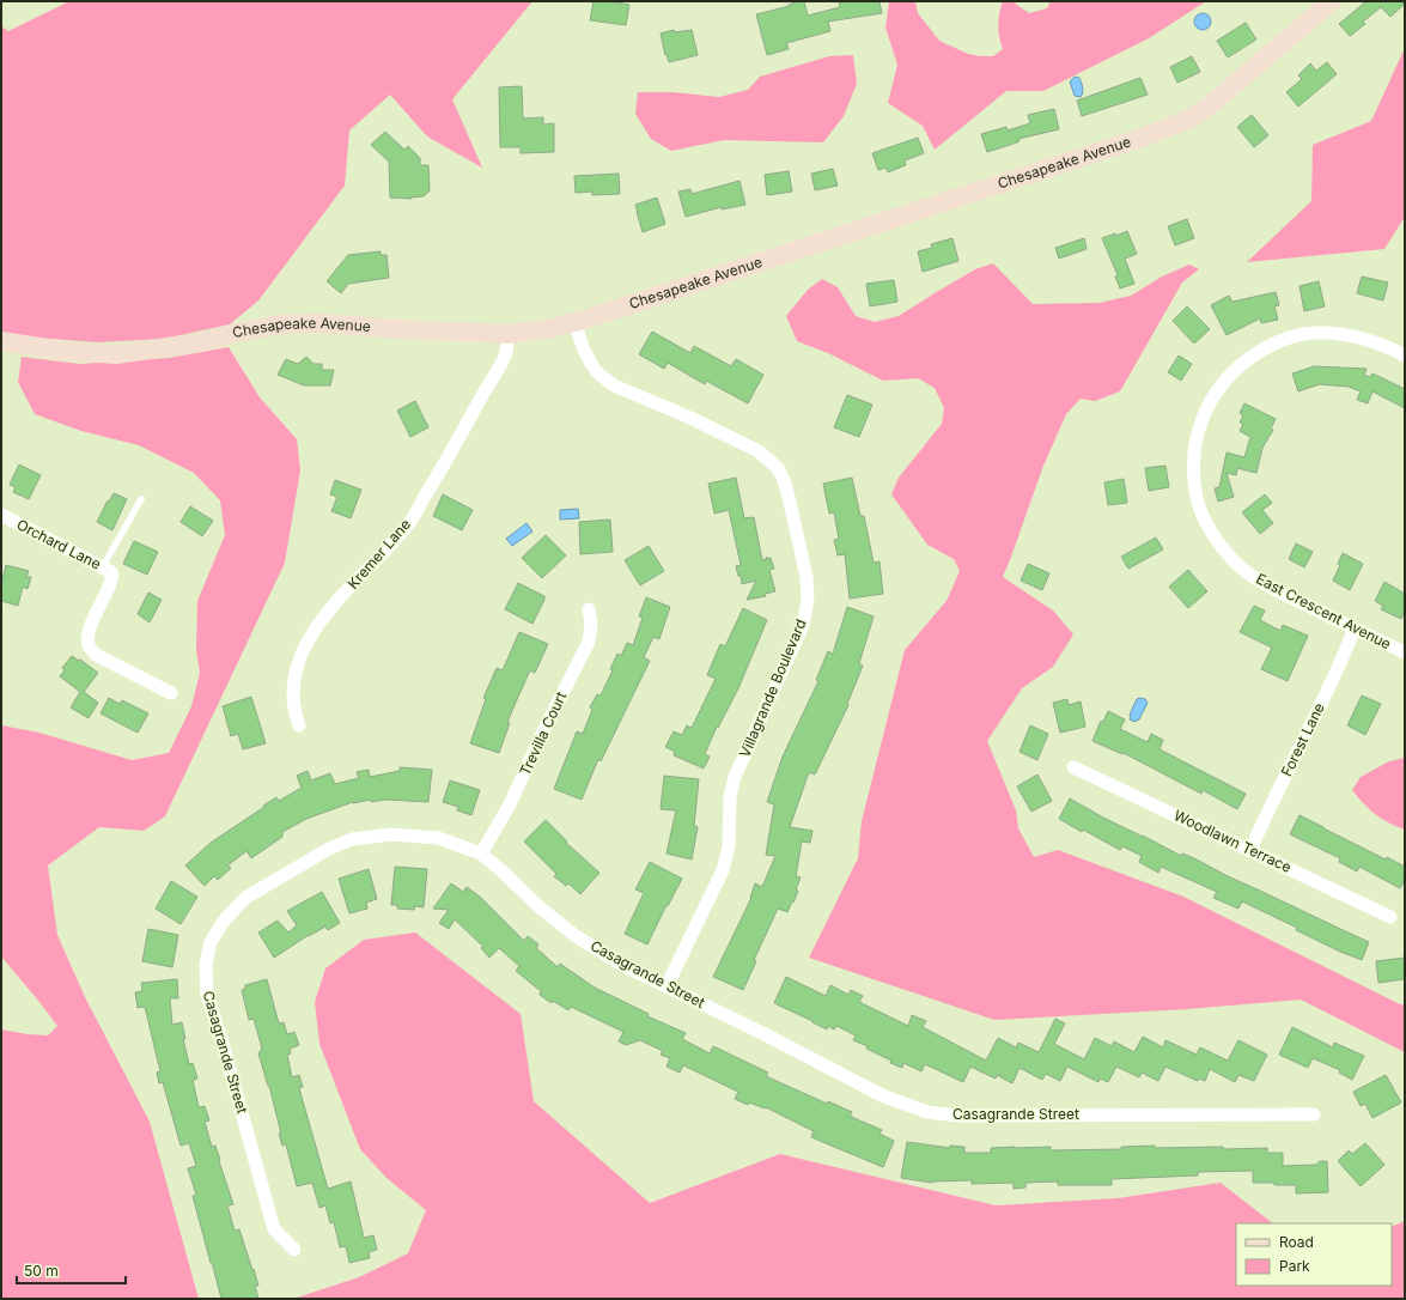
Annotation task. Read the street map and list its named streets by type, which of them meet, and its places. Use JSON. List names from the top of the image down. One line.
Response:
{"streets":{"street":["Chesapeake Avenue","Orchard Lane","Kremer Lane","East Crescent Avenue","Villagrande Boulevard","Trevilla Court","Forest Lane","Woodlawn Terrace","Casagrande Street"]},"crossings":[["Chesapeake Avenue","Kremer Lane"],["Chesapeake Avenue","Villagrande Boulevard"],["East Crescent Avenue","Forest Lane"],["Villagrande Boulevard","Casagrande Street"],["Trevilla Court","Casagrande Street"],["Forest Lane","Woodlawn Terrace"]],"legend":["Road","Park"],"scale_bar":"50 m"}
